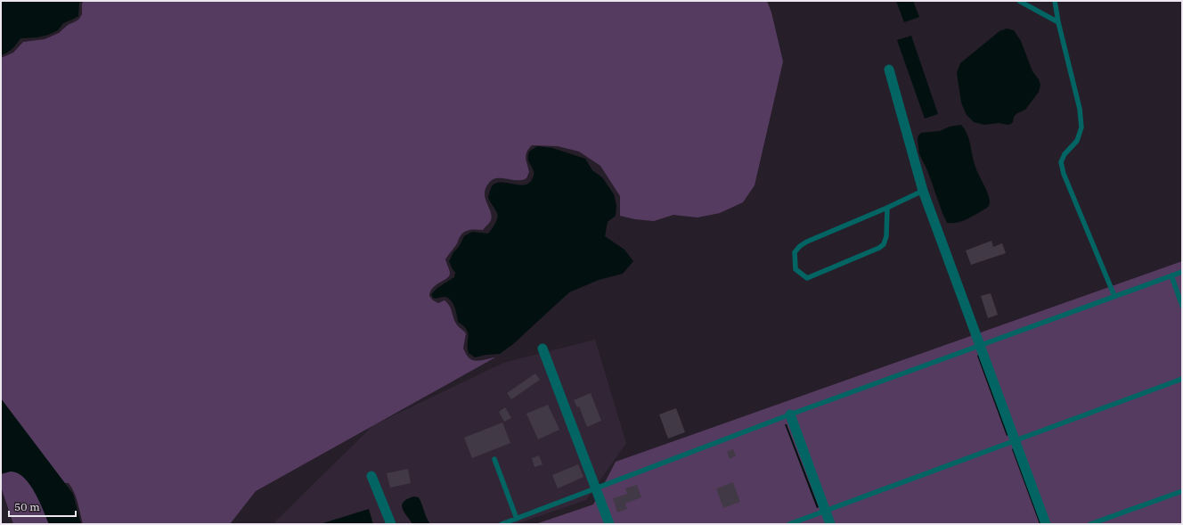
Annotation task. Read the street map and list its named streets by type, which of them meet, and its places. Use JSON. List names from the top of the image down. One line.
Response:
{"scale_bar":"50 m"}
